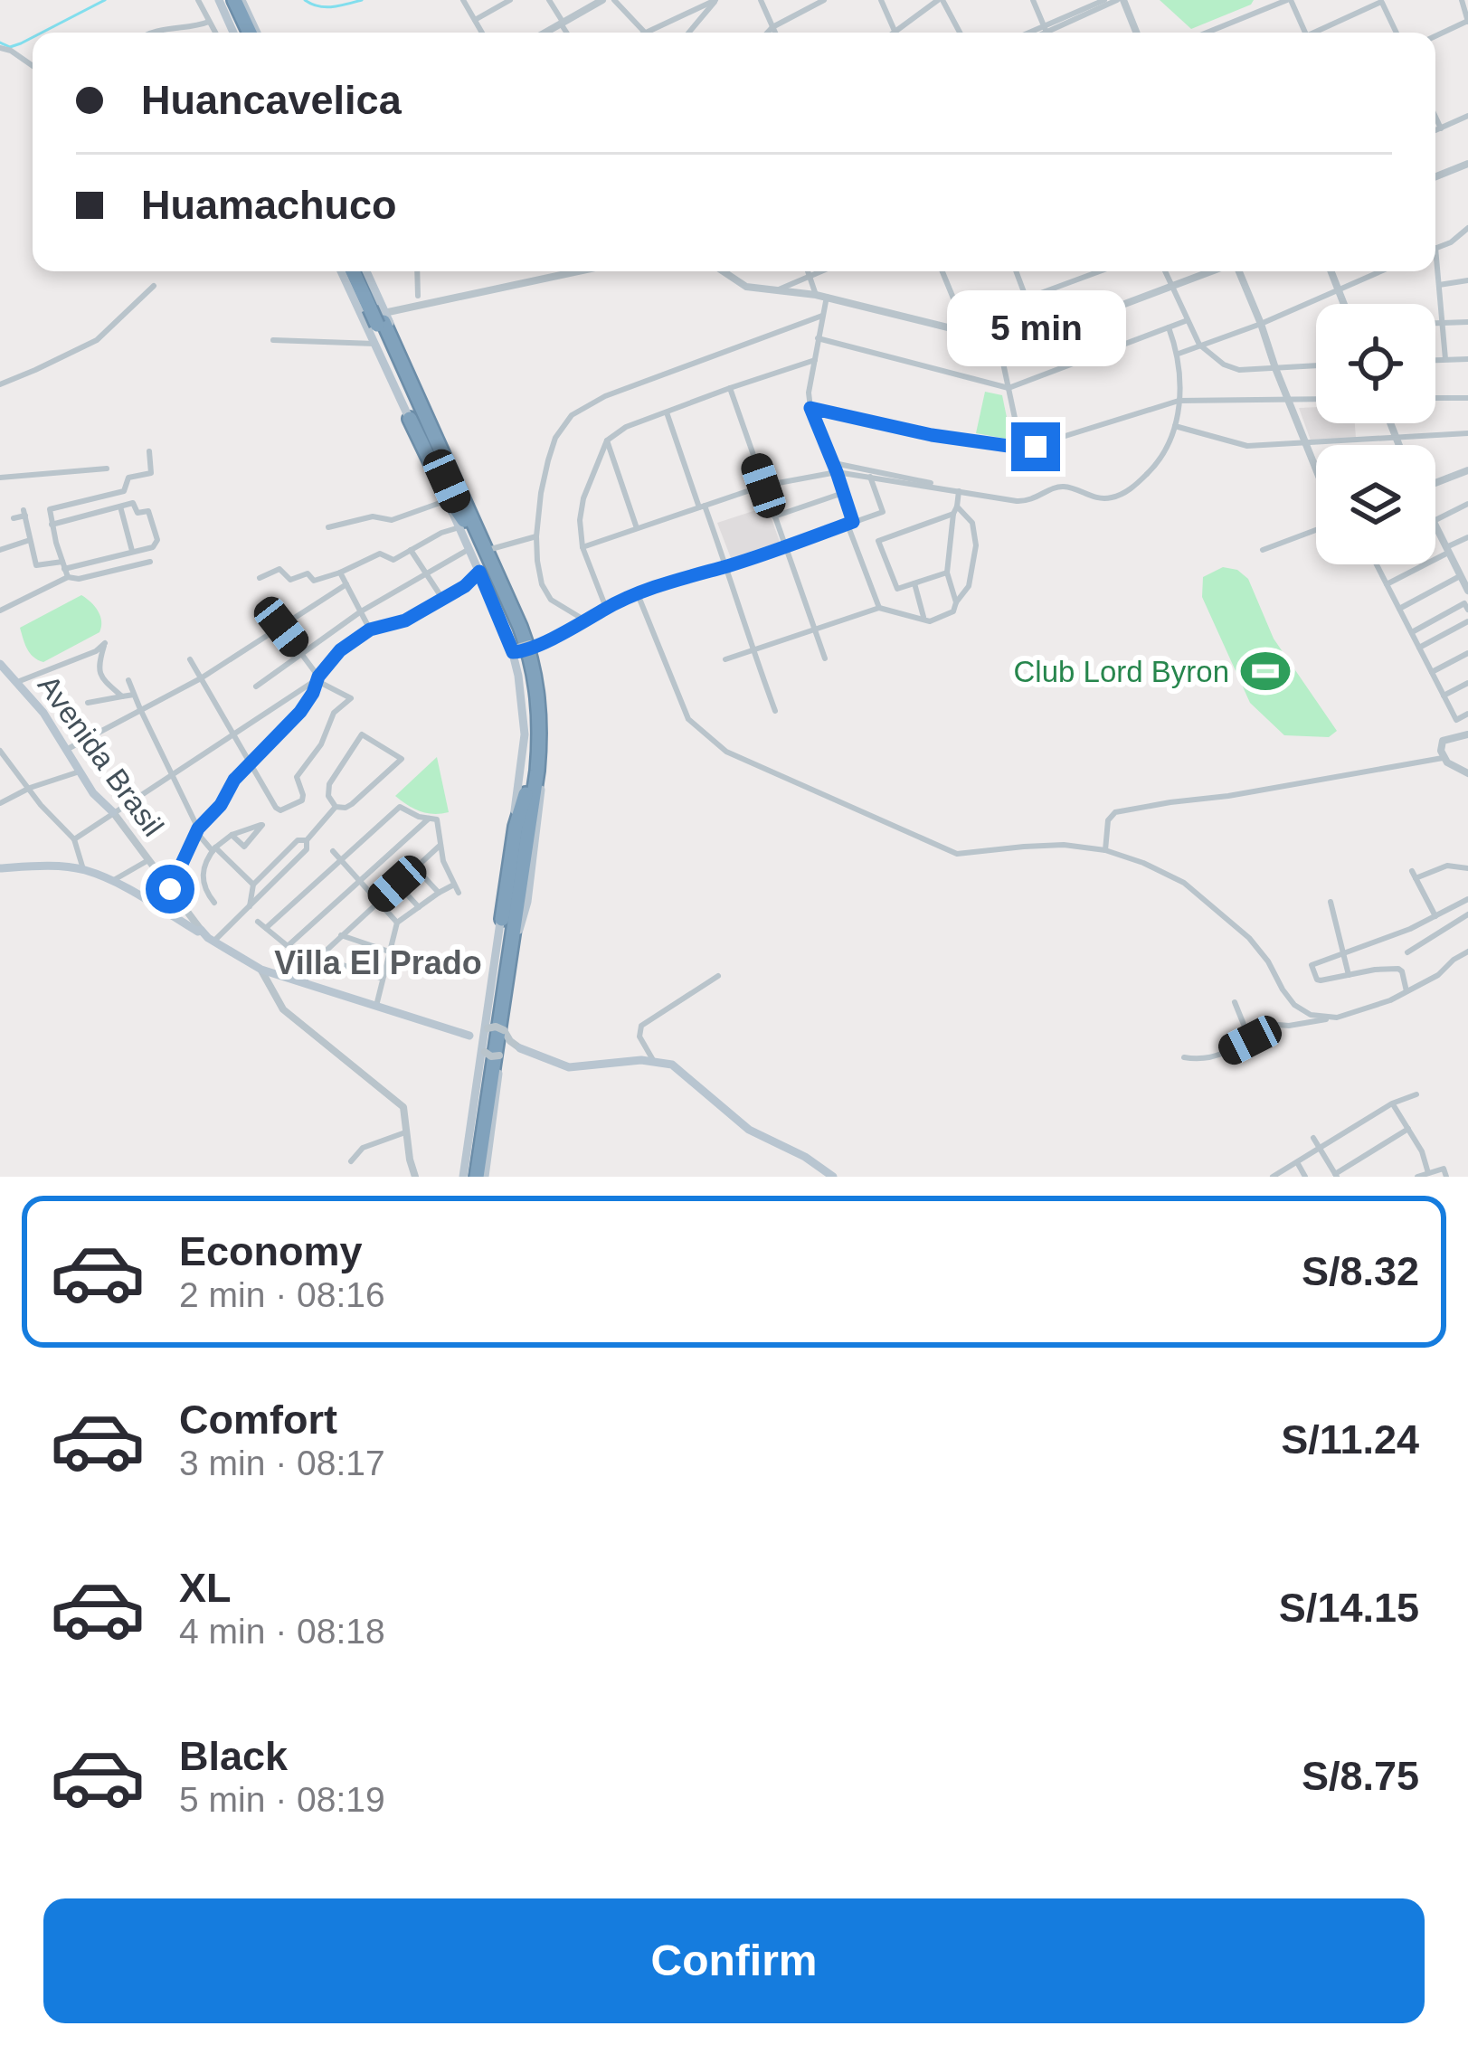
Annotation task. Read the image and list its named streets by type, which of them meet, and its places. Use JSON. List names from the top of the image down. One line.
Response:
{"streets":{"main road":["Avenida Brasil"]},"districts":["Villa El Prado"],"places":{"sports":["Club Lord Byron"]},"page":{"banner":["Huancavelica","Huamachuco"],"bubble":"5 min","list":[{"name":"Economy","note":"2 min · 08:16","value":"S/8.32"},{"name":"Comfort","note":"3 min · 08:17","value":"S/11.24"},{"name":"XL","note":"4 min · 08:18","value":"S/14.15"},{"name":"Black","note":"5 min · 08:19","value":"S/8.75"}],"buttons":"Confirm"}}
